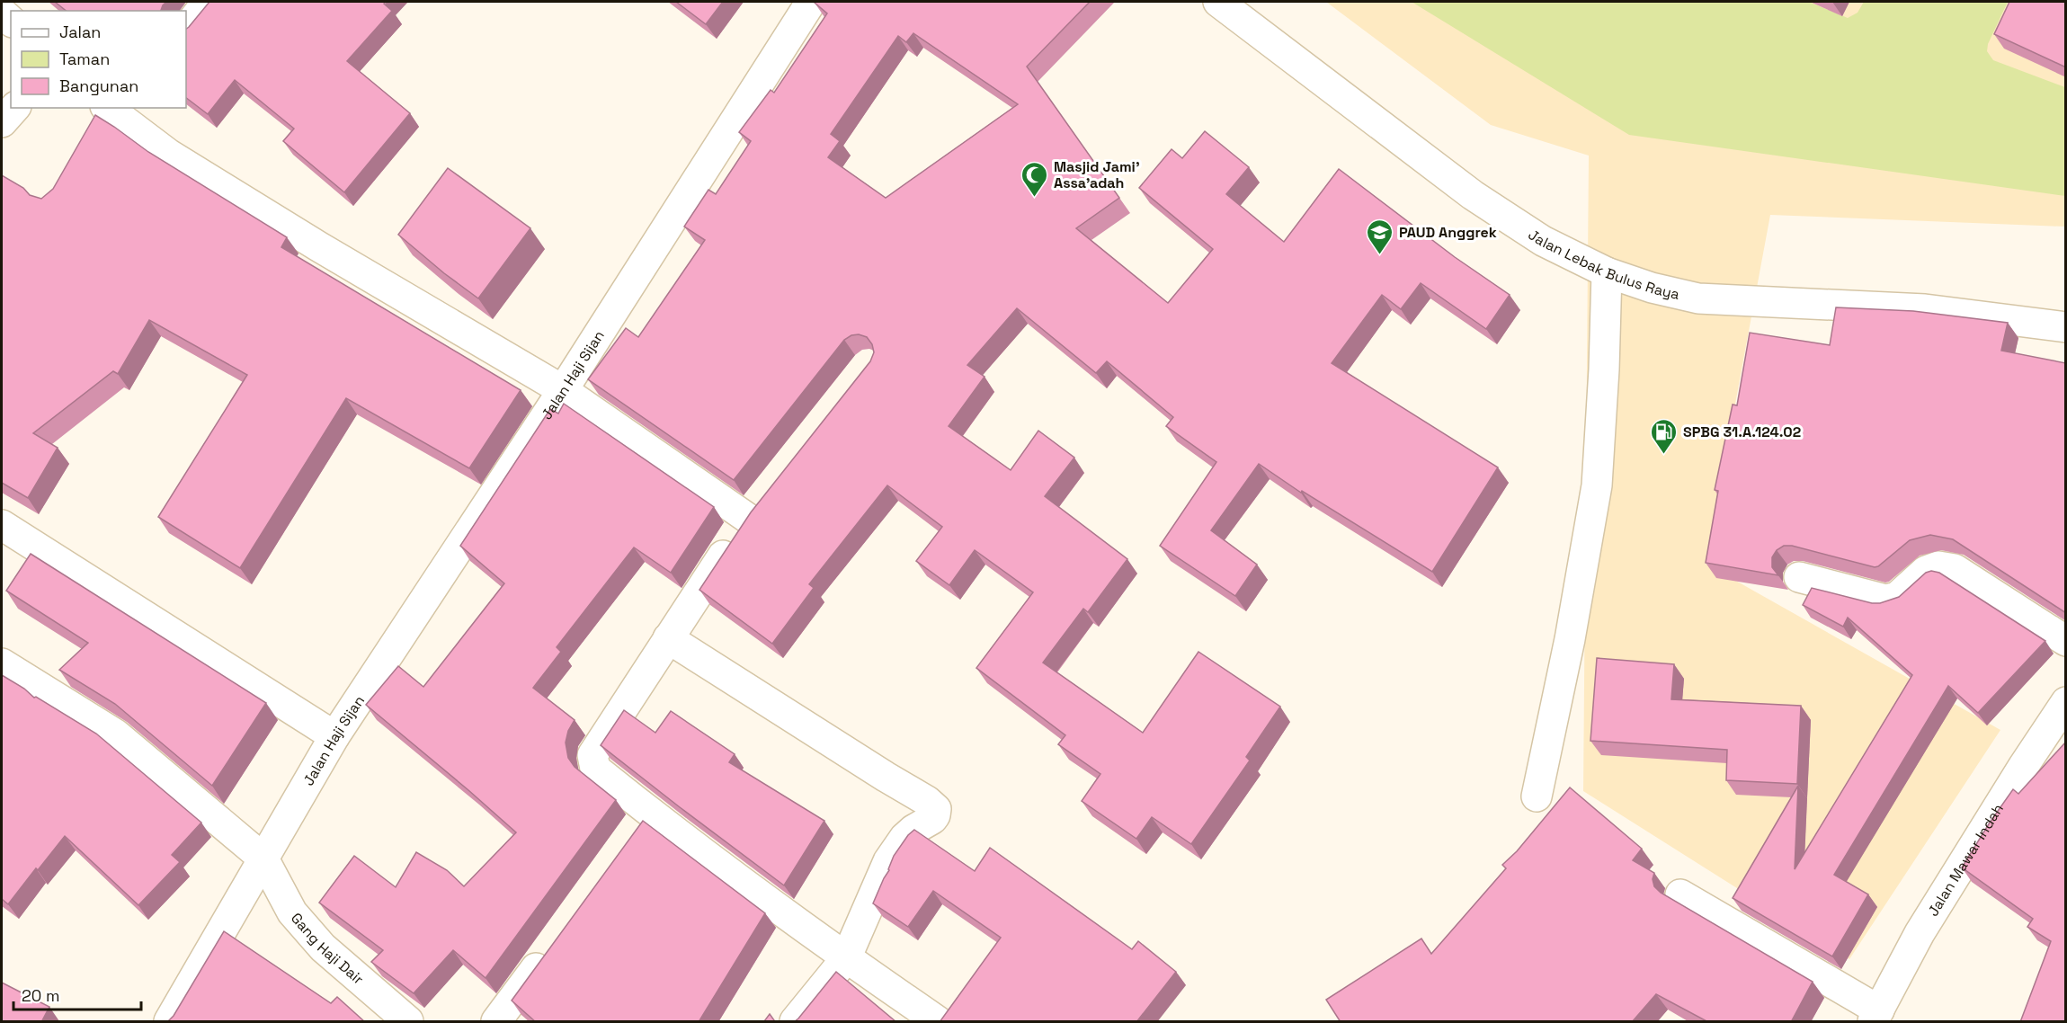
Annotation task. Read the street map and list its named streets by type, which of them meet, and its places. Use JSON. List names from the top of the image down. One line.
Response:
{"streets":{"street":["Jalan Lebak Bulus Raya","Jalan Haji Sijan","Jalan Mawar Indah","Gang Haji Dair"]},"crossings":[["Jalan Haji Sijan","Gang Haji Dair"]],"places":{"mosque":["Masjid Jami' Assa'adah"],"school or university":["PAUD Anggrek"],"fuel station":["SPBG 31.A.124.02"]},"legend":["Jalan","Taman","Bangunan"],"scale_bar":"20 m"}
